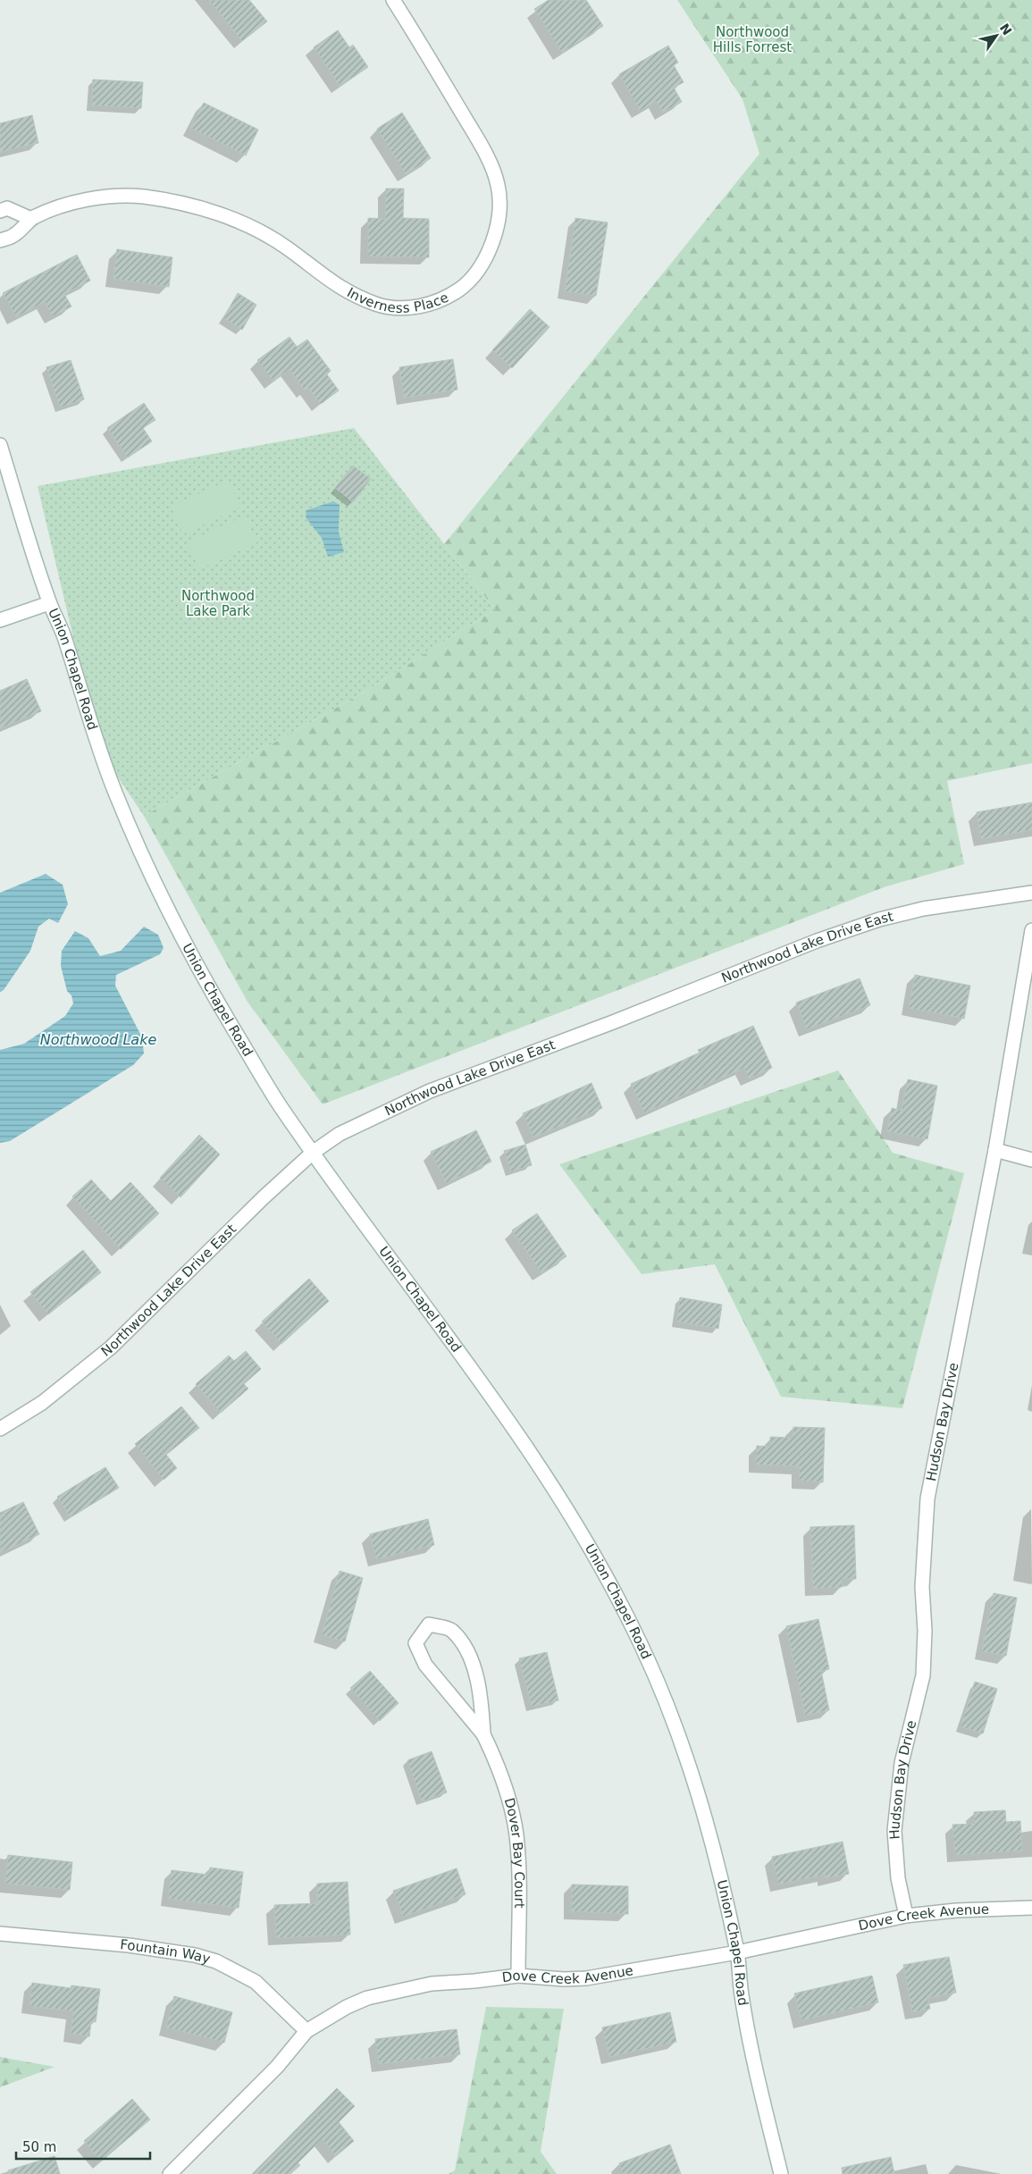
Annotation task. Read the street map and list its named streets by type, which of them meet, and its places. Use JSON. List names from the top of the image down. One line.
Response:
{"streets":{"street":["Inverness Place","Union Chapel Road","Northwood Lake Drive East","Hudson Bay Drive","Dover Bay Court","Dove Creek Avenue","Fountain Way"]},"crossings":[["Union Chapel Road","Northwood Lake Drive East"],["Union Chapel Road","Dove Creek Avenue"],["Hudson Bay Drive","Dove Creek Avenue"],["Dover Bay Court","Dove Creek Avenue"],["Dove Creek Avenue","Fountain Way"]],"water":["Northwood Lake"],"parks":["Northwood Hills Forrest","Northwood Lake Park"],"scale_bar":"50 m","north":"top right"}
